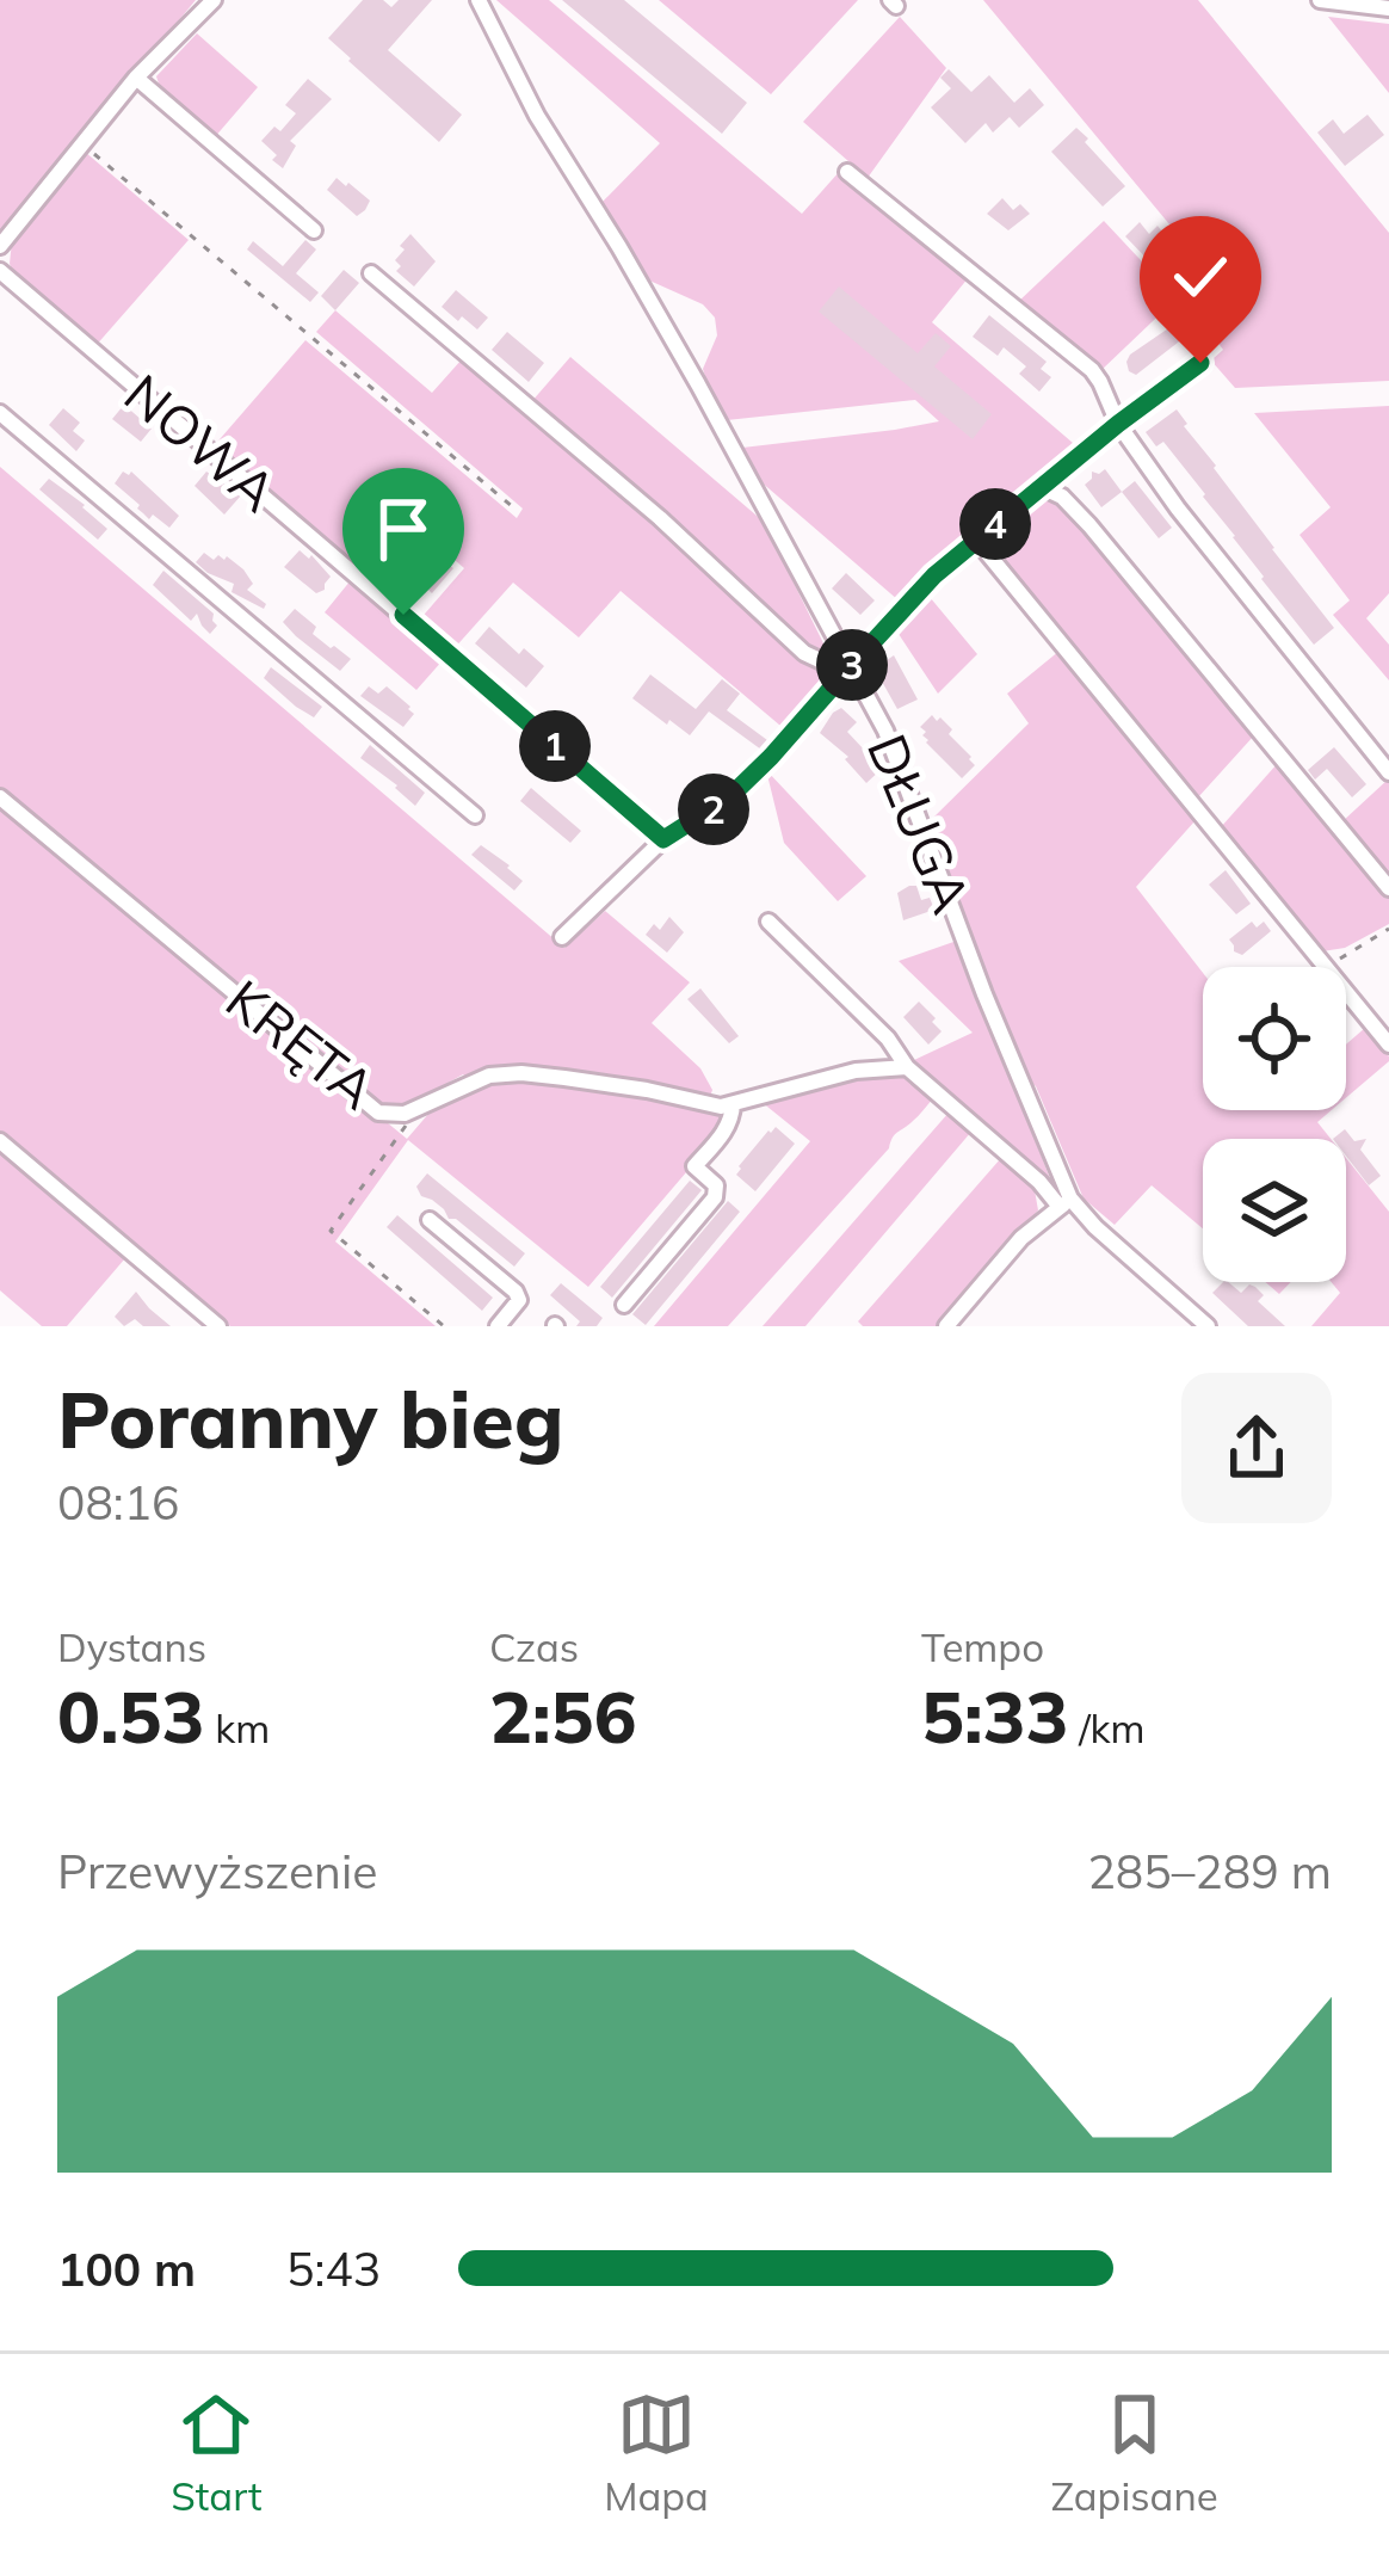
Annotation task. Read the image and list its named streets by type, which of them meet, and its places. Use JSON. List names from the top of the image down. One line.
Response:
{"streets":{"street":["NOWA","DŁUGA","KRĘTA"]},"page":{"pins":["4","3","1","2"],"heading":["Poranny bieg","08:16"],"stats":[["Dystans","0.53 km"],["Czas","2:56"],["Tempo","5:33 /km"]],"chart":["Przewyższenie","285–289 m"],"list":[{"name":"100 m","note":"5:43"}],"tabs":["Start","Mapa","Zapisane"]}}
